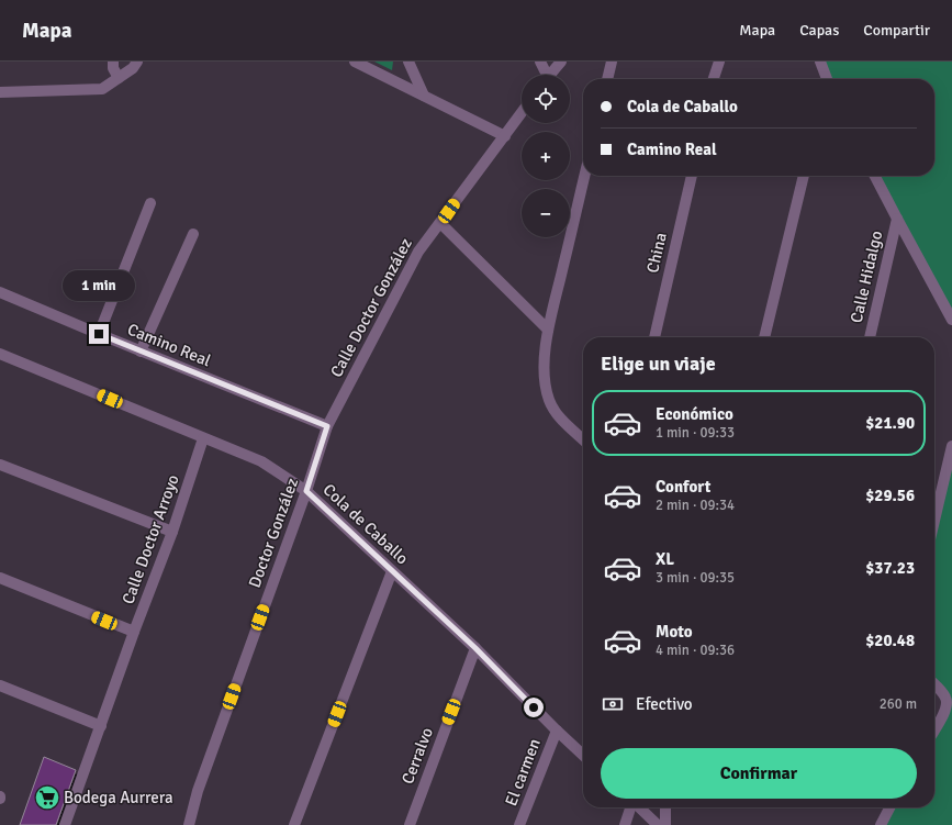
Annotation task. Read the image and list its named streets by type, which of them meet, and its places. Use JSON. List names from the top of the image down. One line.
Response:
{"streets":{"street":["China","Calle Hidalgo","Calle Doctor González","Camino Real","Cola de Caballo","Doctor González","Calle Doctor Arroyo","Cerralvo","El carmen"]},"crossings":[["Calle Doctor González","Camino Real"],["Calle Doctor González","Doctor González"],["Camino Real","Doctor González"],["Cola de Caballo","Doctor González"],["Cola de Caballo","Calle Doctor Arroyo"],["Cola de Caballo","Cerralvo"],["Cola de Caballo","El carmen"]],"places":{"supermarket":["Bodega Aurrera"]},"page":{"header":"Mapa","nav":["Mapa","Capas","Compartir"],"map_buttons":["+","−"],"banner":["Cola de Caballo","Camino Real"],"bubble":"1 min","heading":"Elige un viaje","list":[{"name":"Económico","note":"1 min · 09:33","value":"$21.90"},{"name":"Confort","note":"2 min · 09:34","value":"$29.56"},{"name":"XL","note":"3 min · 09:35","value":"$37.23"},{"name":"Moto","note":"4 min · 09:36","value":"$20.48"}],"pay":["Efectivo","260 m"],"buttons":"Confirmar"}}
